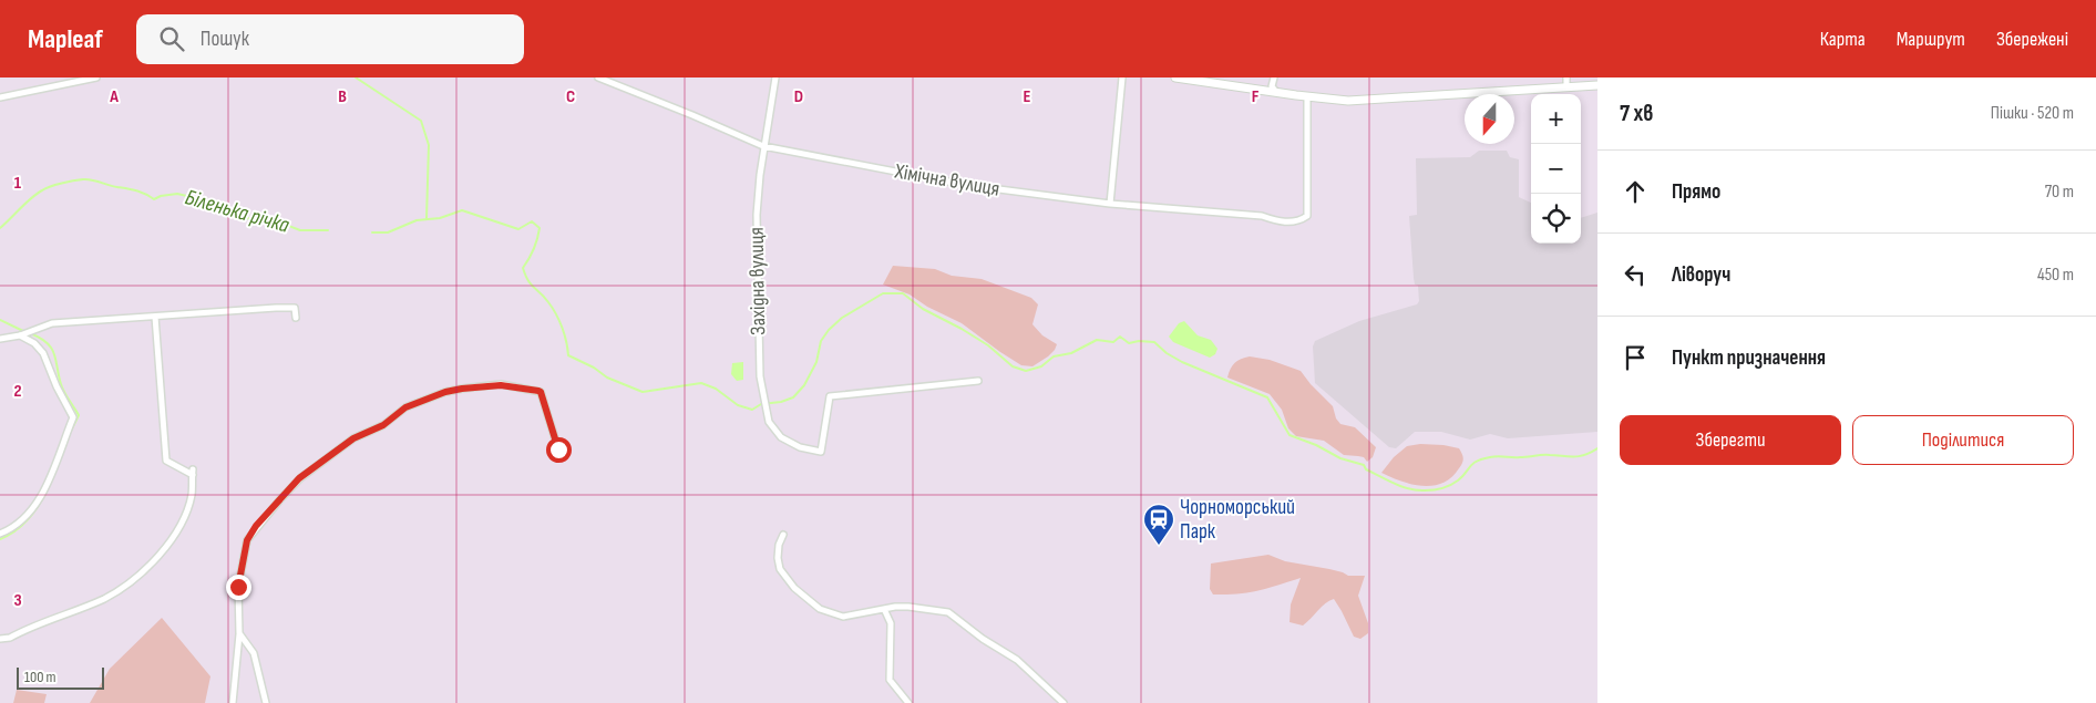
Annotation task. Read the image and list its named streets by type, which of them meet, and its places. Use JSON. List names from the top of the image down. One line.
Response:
{"streets":{"street":["Хімічна вулиця","Західна вулиця"]},"crossings":[["Хімічна вулиця","Західна вулиця"]],"water":["Біленька річка"],"places":{"station":["Чорноморський Парк"]},"scale_bar":"100 m","north":"bottom","page":{"header":"Mapleaf","search":"Пошук","nav":["Карта","Маршрут","Збережені"],"heading":["7 хв","Пішки · 520 m"],"map_buttons":["+","−"],"list":[["Прямо","70 m"],["Ліворуч","450 m"],"Пункт призначення"],"buttons":["Зберегти","Поділитися"],"scale":"100 m"},"grid":{"columns":["A","B","C","D","E","F"],"rows":["1","2","3"]}}
